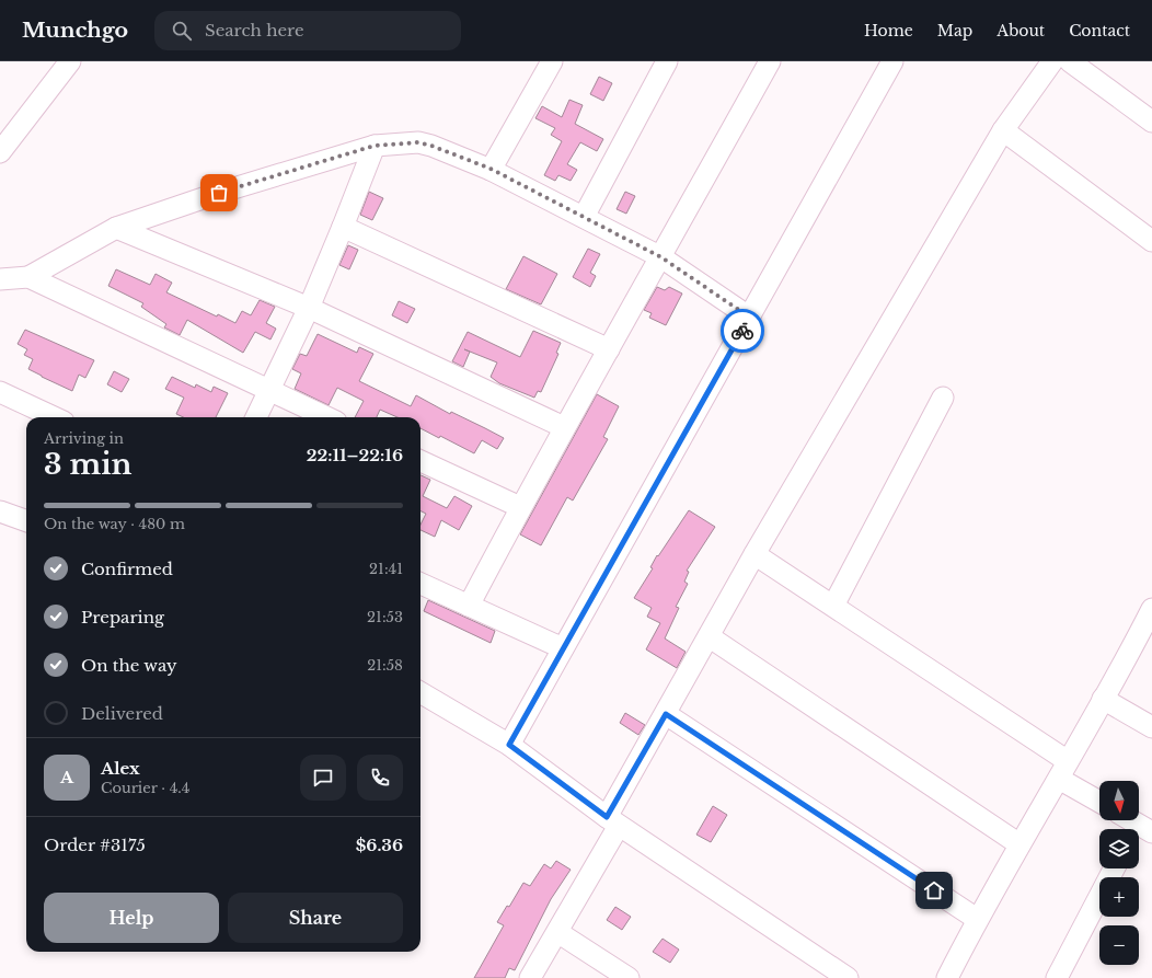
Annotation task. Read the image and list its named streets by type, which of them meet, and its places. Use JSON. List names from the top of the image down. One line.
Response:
{"north":"bottom","page":{"header":"Munchgo","search":"Search here","nav":["Home","Map","About","Contact"],"heading":["3 min","Arriving in","22:11–22:16"],"panel":["Alex","Courier · 4.4","Order #3175","$6.36"],"bar":"On the way · 480 m","list":[["Confirmed","21:41"],["Preparing","21:53"],["On the way","21:58"],"Delivered"],"round":"A","map_buttons":["+","−"],"buttons":["Help","Share"]}}
